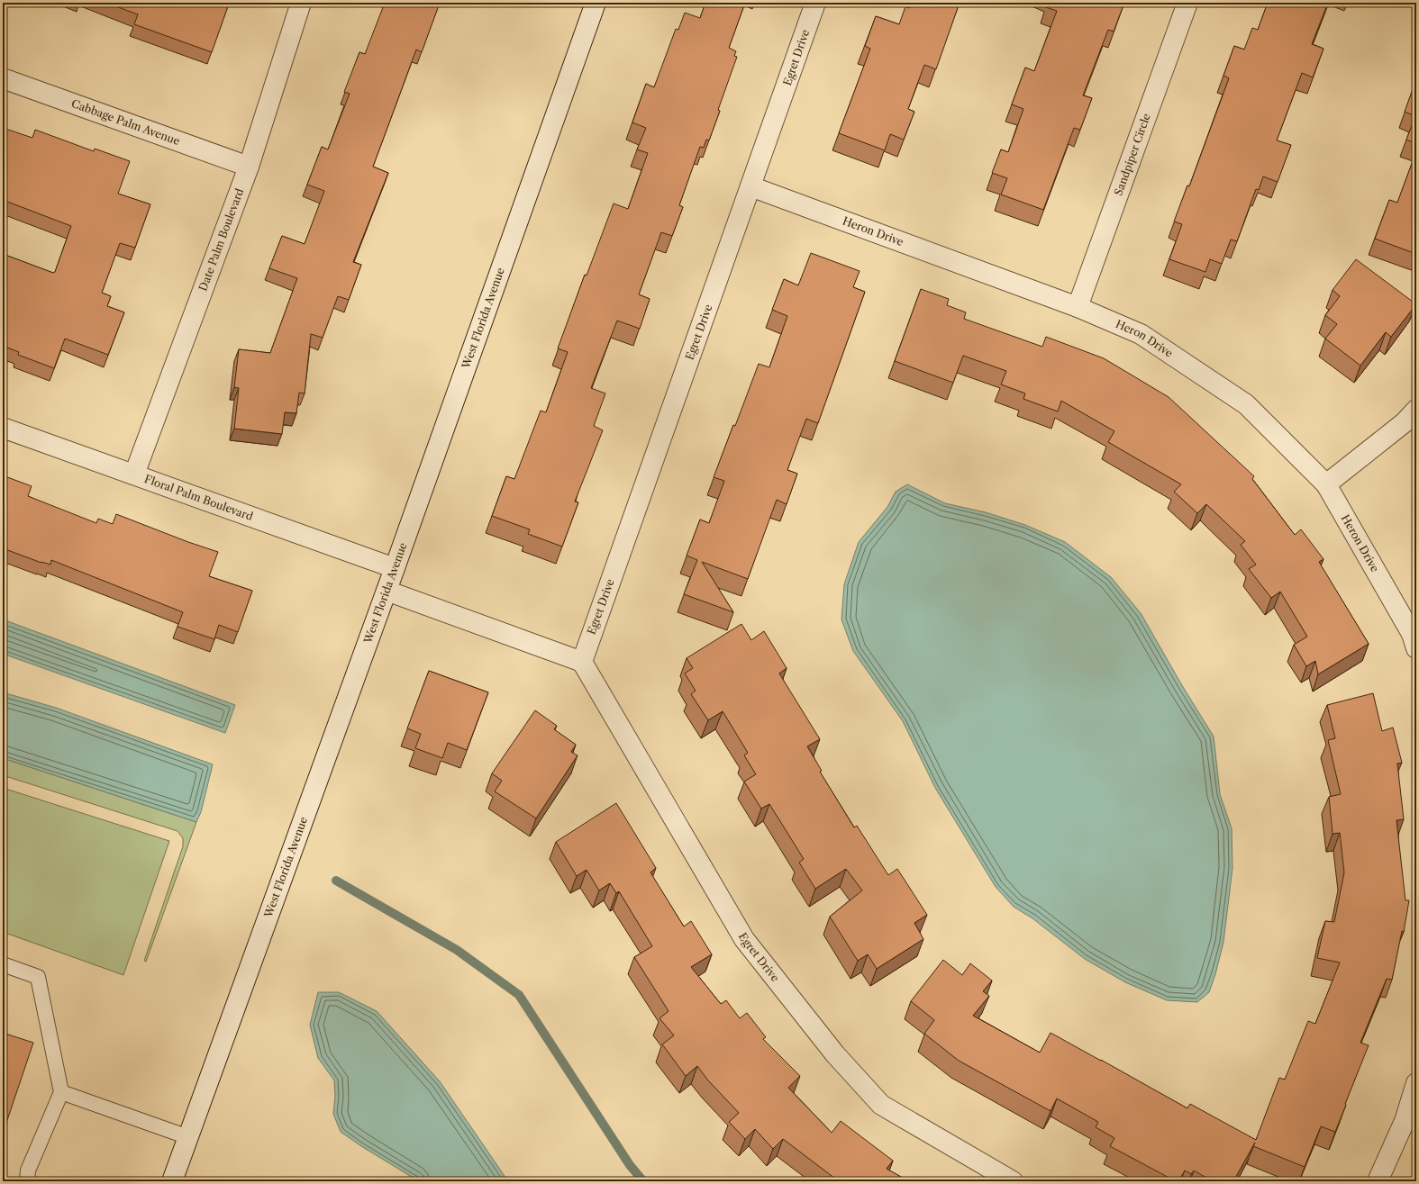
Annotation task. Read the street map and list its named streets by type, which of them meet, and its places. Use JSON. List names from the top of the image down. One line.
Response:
{"streets":{"street":["Egret Drive","Cabbage Palm Avenue","Sandpiper Circle","Heron Drive","Date Palm Boulevard","West Florida Avenue","Floral Palm Boulevard"]},"crossings":[["Egret Drive","Heron Drive"],["Cabbage Palm Avenue","Date Palm Boulevard"],["Sandpiper Circle","Heron Drive"],["Date Palm Boulevard","Floral Palm Boulevard"],["West Florida Avenue","Floral Palm Boulevard"]]}
